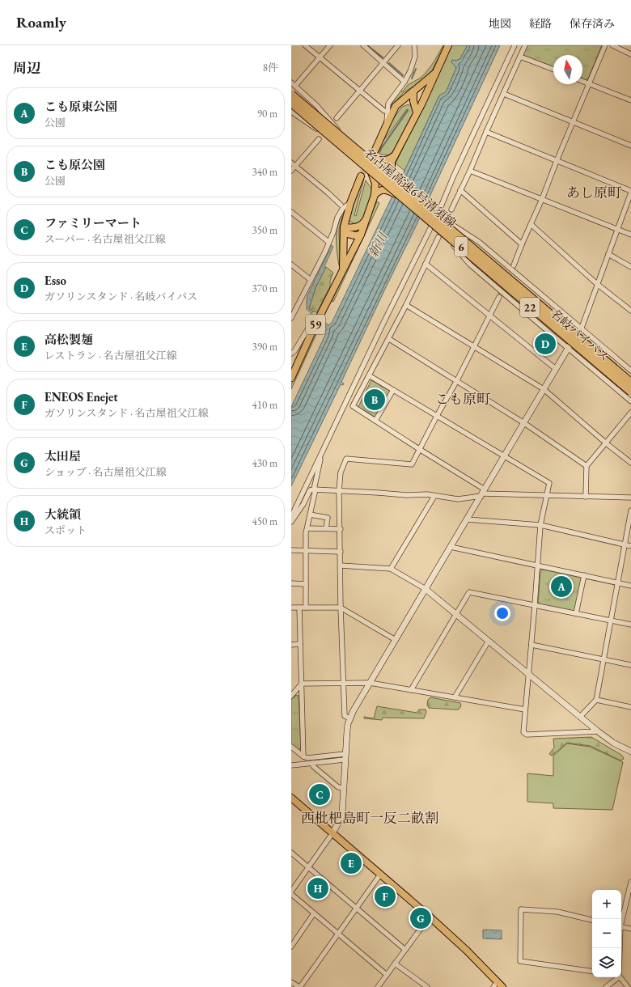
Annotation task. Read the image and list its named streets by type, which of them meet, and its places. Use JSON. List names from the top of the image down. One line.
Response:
{"streets":{"highway":["名古屋高速6号清須線","6","22","名岐バイパス"],"main road":["59"]},"crossings":[["名古屋高速6号清須線","名岐バイパス"],["59","名岐バイパス"]],"districts":["あし原町","こも原町","西枇杷島町一反二畝割"],"water":["新川"],"north":"top","page":{"header":"Roamly","nav":["地図","経路","保存済み"],"heading":["周辺","8件"],"list":[{"mark":"A","name":"こも原東公園","note":"公園","value":"90 m"},{"mark":"B","name":"こも原公園","note":"公園","value":"340 m"},{"mark":"C","name":"ファミリーマート","note":"スーパー · 名古屋祖父江線","value":"350 m"},{"mark":"D","name":"Esso","note":"ガソリンスタンド · 名岐バイパス","value":"370 m"},{"mark":"E","name":"高松製麺","note":"レストラン · 名古屋祖父江線","value":"390 m"},{"mark":"F","name":"ENEOS Enejet","note":"ガソリンスタンド · 名古屋祖父江線","value":"410 m"},{"mark":"G","name":"太田屋","note":"ショップ · 名古屋祖父江線","value":"430 m"},{"mark":"H","name":"大統領","note":"スポット","value":"450 m"}],"pins":["D","B","A","C","E","H","F","G"],"map_buttons":["+","−"]}}
